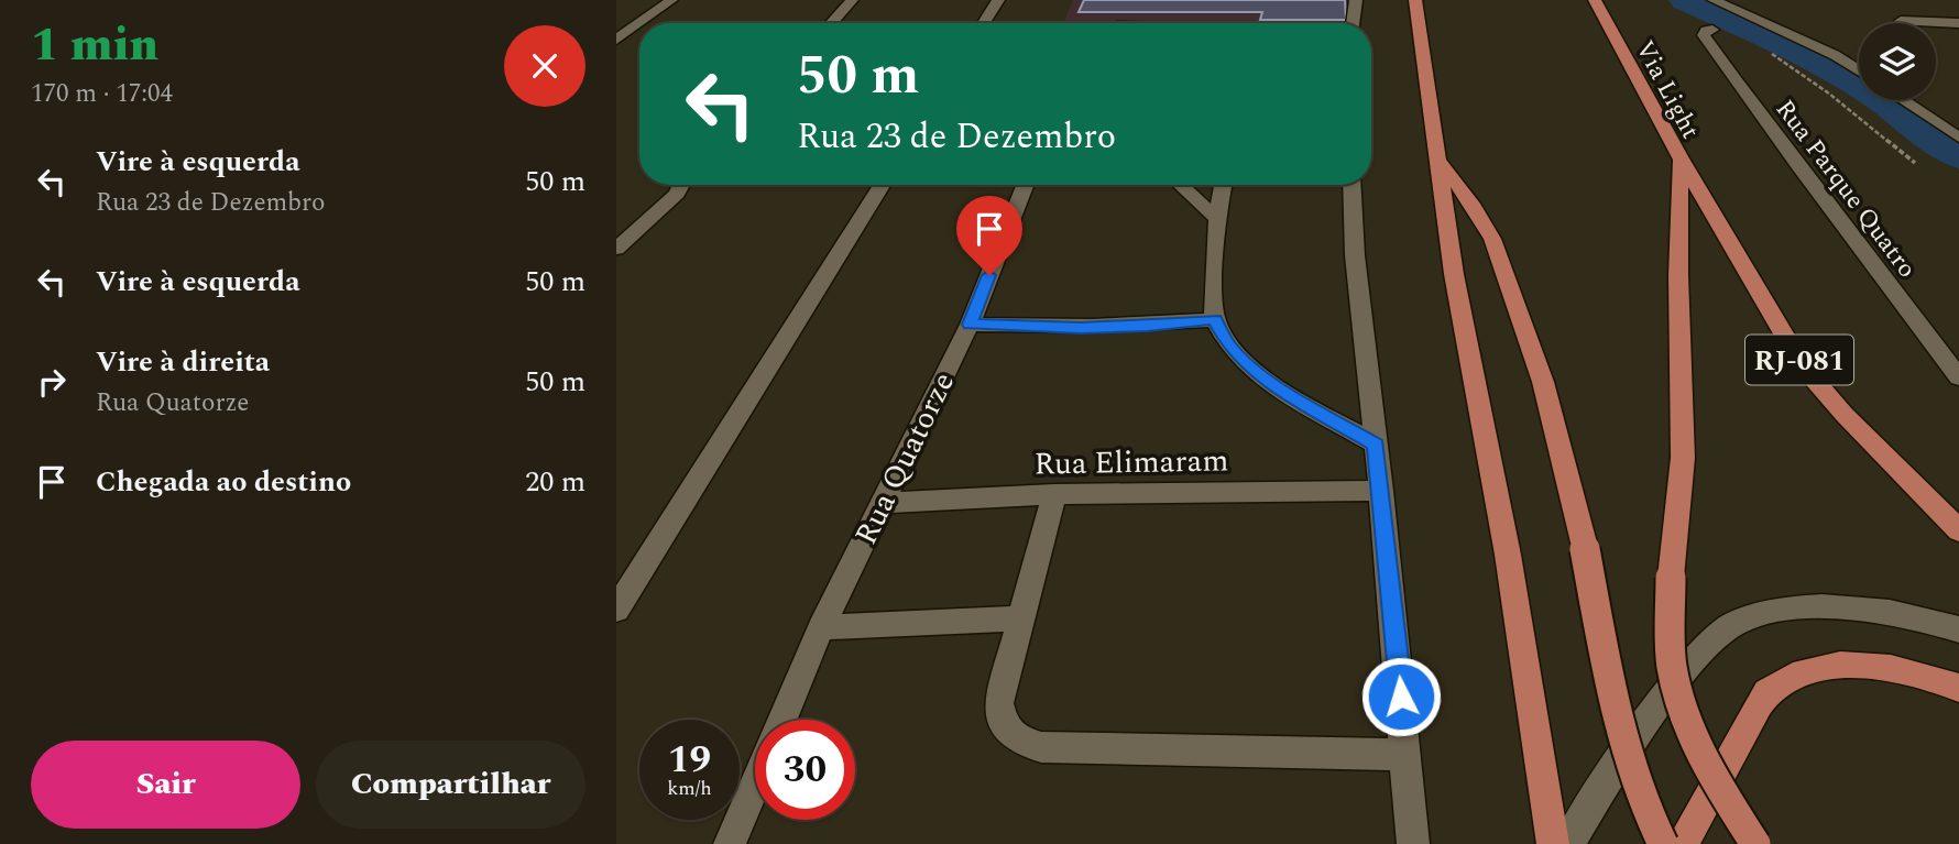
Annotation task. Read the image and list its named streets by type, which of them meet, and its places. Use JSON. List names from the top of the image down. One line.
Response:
{"streets":{"main road":["Via Light","RJ-081"],"street":["Rua Parque Quatro","Rua Quatorze","Rua Elimaram"]},"crossings":[["Via Light","RJ-081"],["Rua Quatorze","Rua Elimaram"]],"page":{"heading":["1 min","170 m · 17:04"],"turn":["50 m","Rua 23 de Dezembro"],"list":[{"name":"Vire à esquerda","note":"Rua 23 de Dezembro","value":"50 m"},{"name":"Vire à esquerda","value":"50 m"},{"name":"Vire à direita","note":"Rua Quatorze","value":"50 m"},{"name":"Chegada ao destino","value":"20 m"}],"speed":"19 km/h","limit":"30","buttons":["Sair","Compartilhar"]}}
